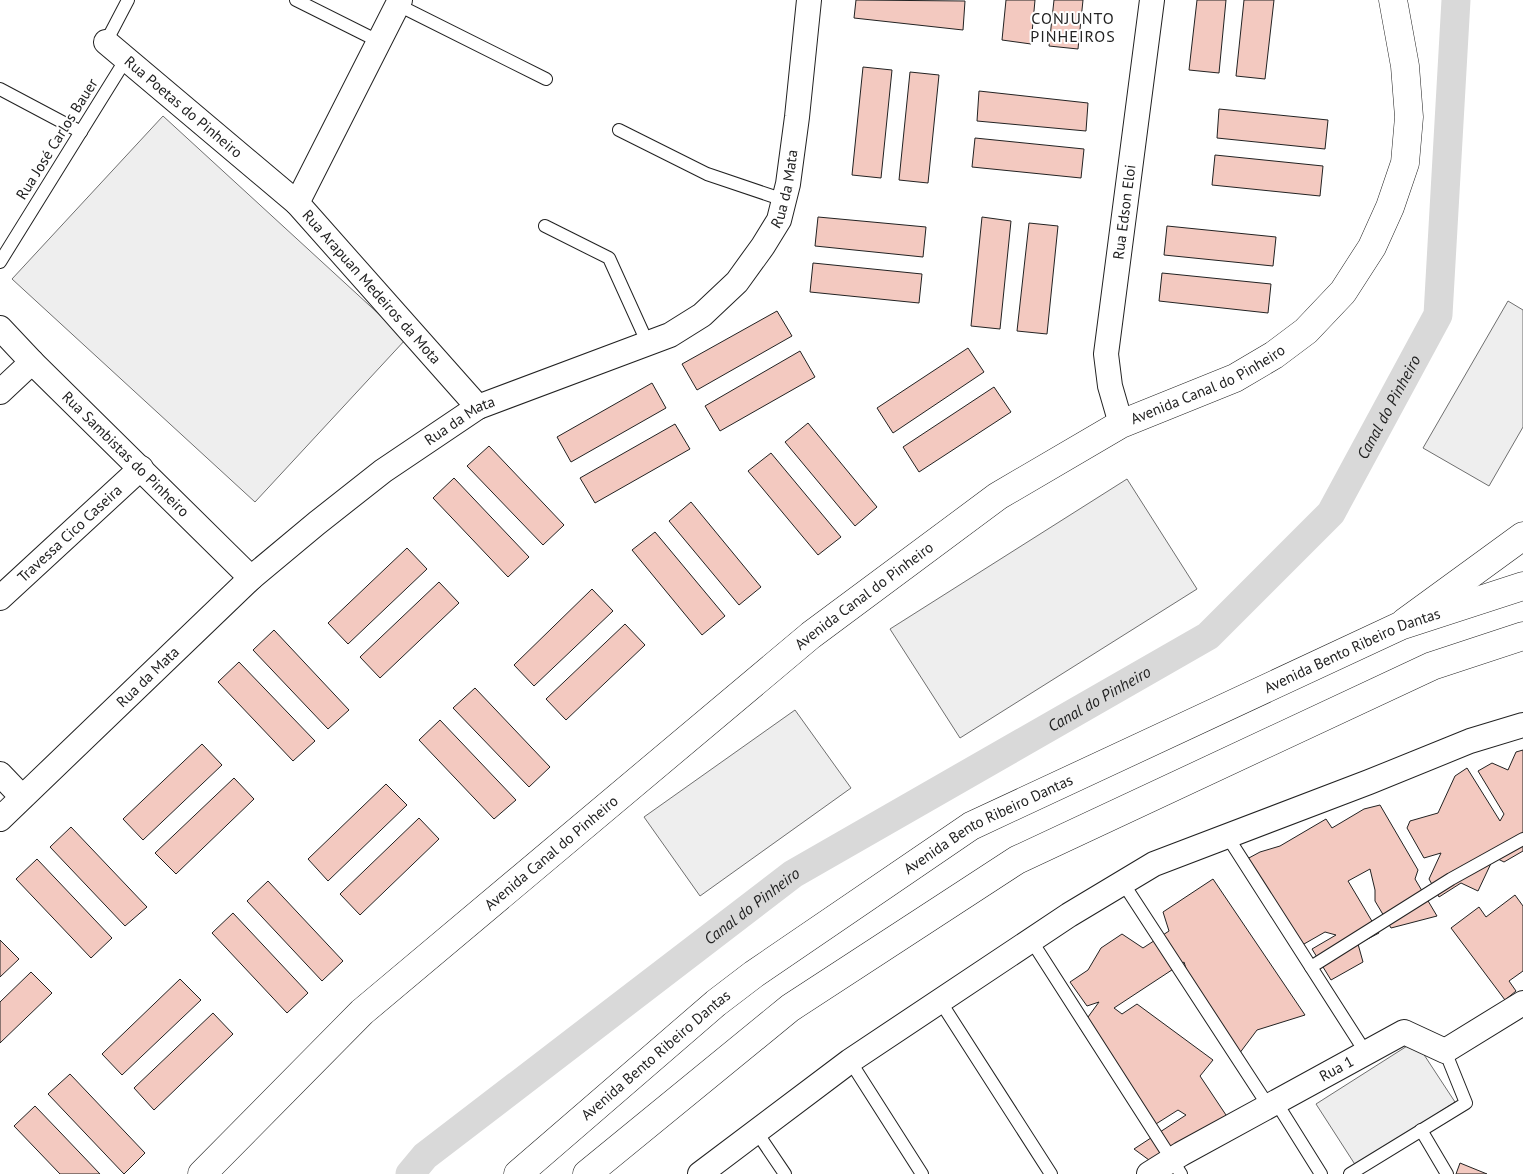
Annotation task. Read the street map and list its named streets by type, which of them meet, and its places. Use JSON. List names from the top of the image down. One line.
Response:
{"streets":{"main road":["Avenida Canal do Pinheiro","Avenida Bento Ribeiro Dantas"],"street":["Rua Poetas do Pinheiro","Rua da Mata","Rua Edson Eloi","Rua Arapuan Medeiros da Mota","Rua Sambistas do Pinheiro","Travessa Cico Caseira","Rua 1"],"lane":["Rua José Carlos Bauer"]},"crossings":[["Rua Poetas do Pinheiro","Rua José Carlos Bauer"],["Rua Poetas do Pinheiro","Rua Arapuan Medeiros da Mota"],["Rua da Mata","Rua Arapuan Medeiros da Mota"],["Rua da Mata","Rua Sambistas do Pinheiro"],["Rua Edson Eloi","Avenida Canal do Pinheiro"],["Rua Sambistas do Pinheiro","Travessa Cico Caseira"]],"districts":["CONJUNTO PINHEIROS"],"water":["Canal do Pinheiro"]}
